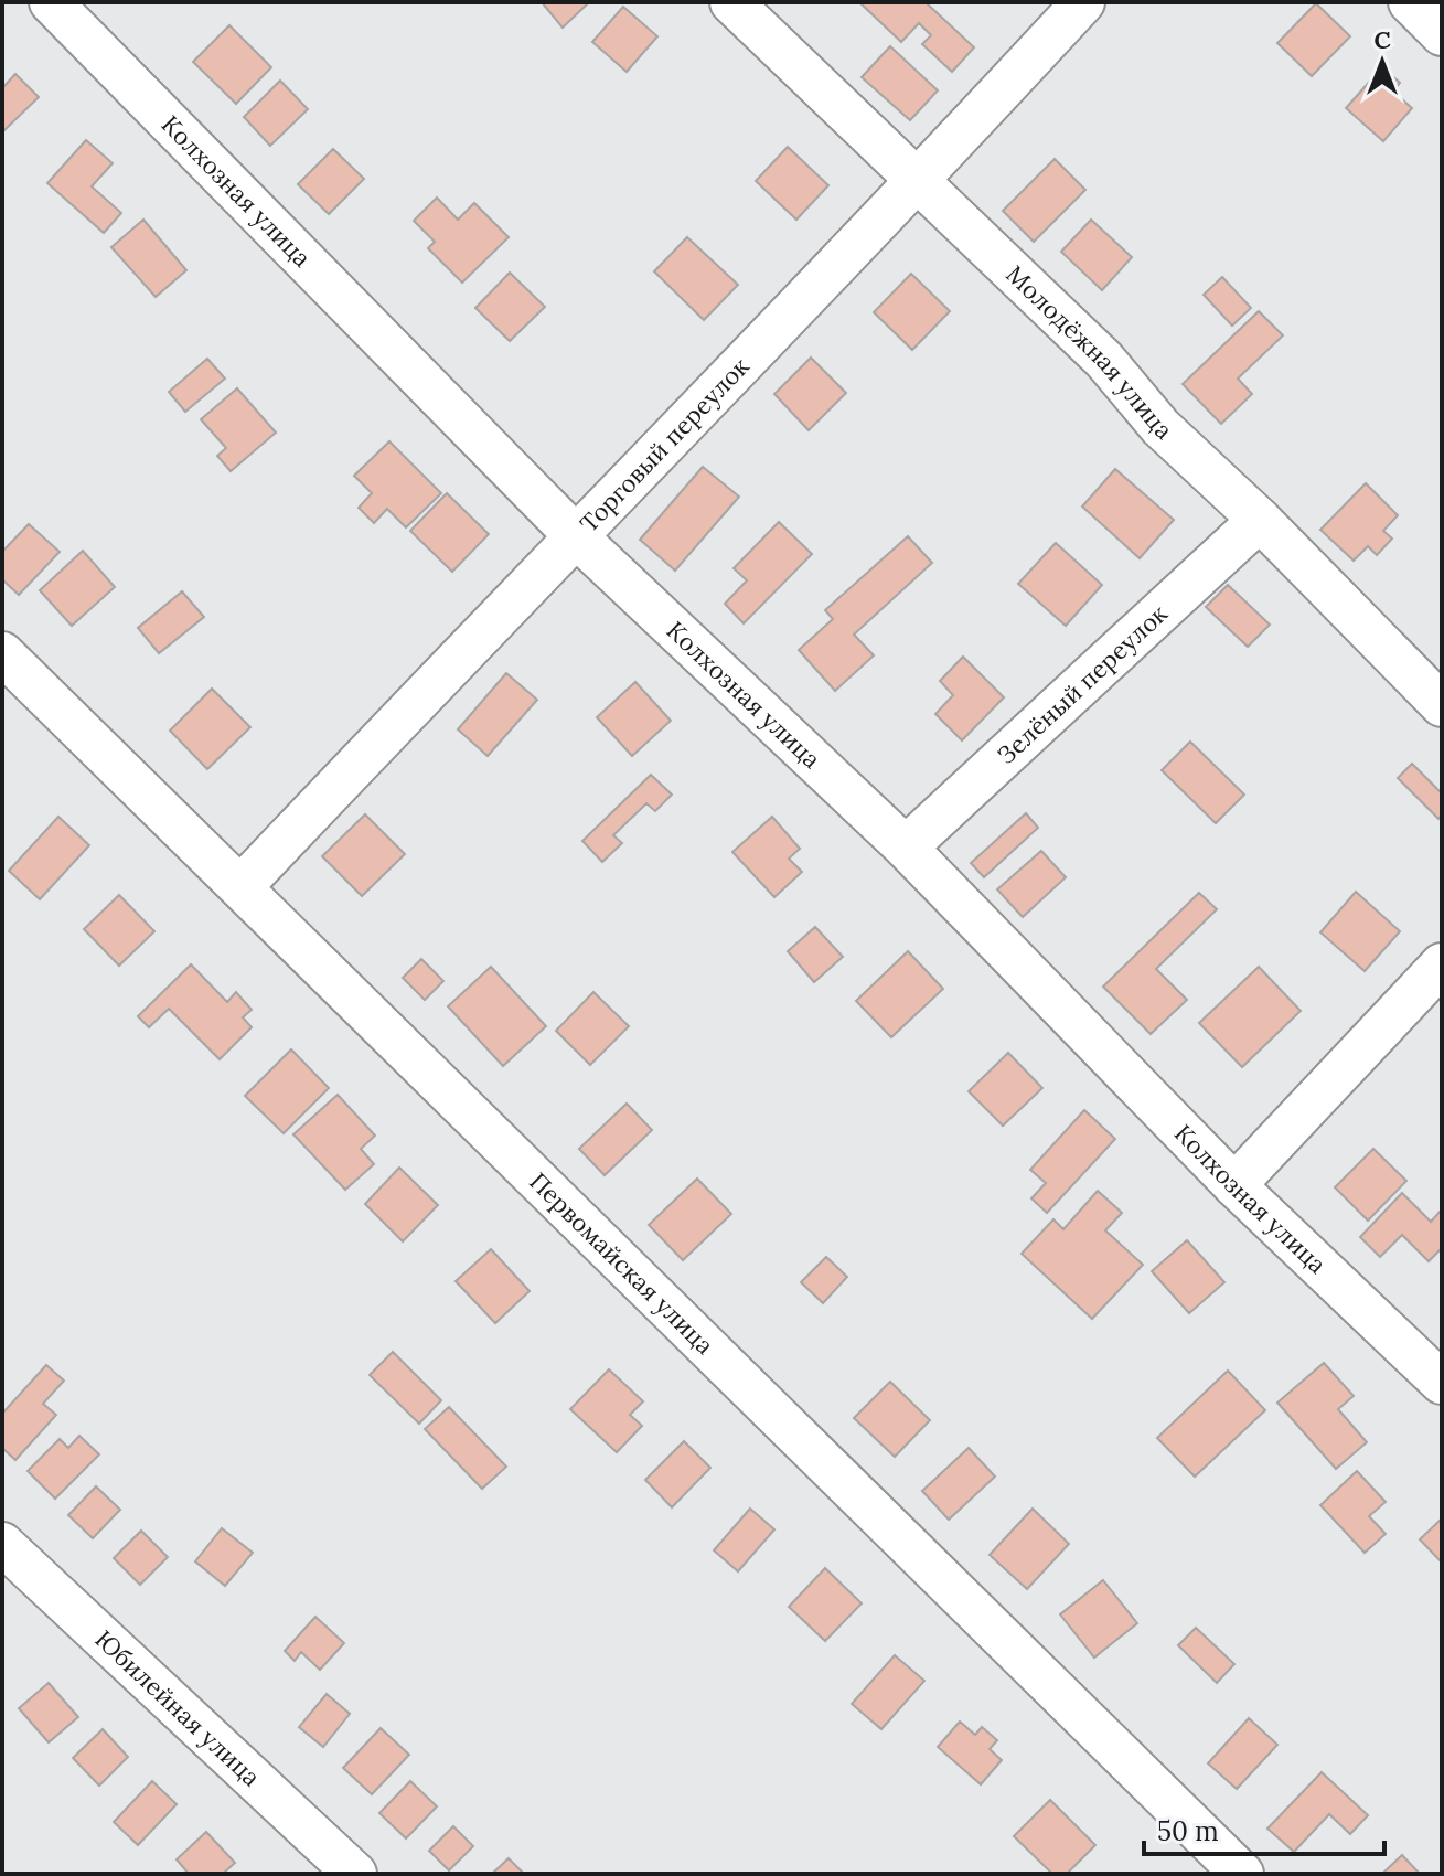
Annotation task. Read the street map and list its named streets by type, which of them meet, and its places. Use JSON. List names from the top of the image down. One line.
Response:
{"streets":{"street":["Колхозная улица","Молодёжная улица","Торговый переулок","Зелёный переулок","Первомайская улица","Юбилейная улица"]},"crossings":[["Колхозная улица","Торговый переулок"],["Колхозная улица","Зелёный переулок"],["Молодёжная улица","Торговый переулок"],["Молодёжная улица","Зелёный переулок"],["Торговый переулок","Первомайская улица"]],"scale_bar":"50 m","north":"top"}
